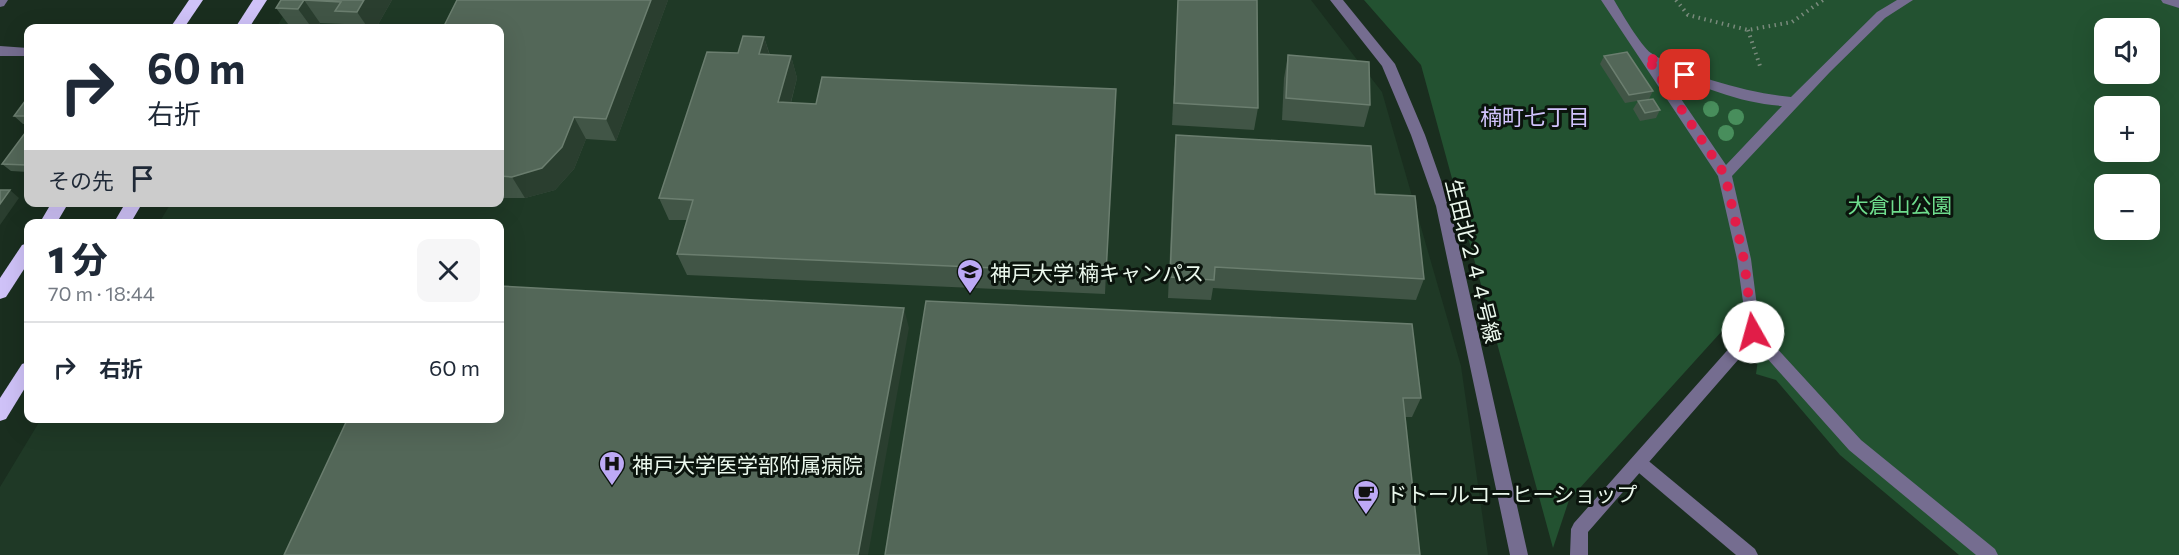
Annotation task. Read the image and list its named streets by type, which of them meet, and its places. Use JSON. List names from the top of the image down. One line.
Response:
{"streets":{"street":["生田北２４４号線"]},"districts":["楠町七丁目"],"parks":["大倉山公園"],"places":{"school or university":["神戸大学 楠キャンパス"],"hospital":["神戸大学医学部附属病院"],"cafe":["ドトールコーヒーショップ"]},"page":{"map_buttons":["+","−"],"turn":["60 m","右折"],"then":"その先","heading":["1 分","70 m · 18:44"],"list":[{"name":"右折","value":"60 m"}]}}
